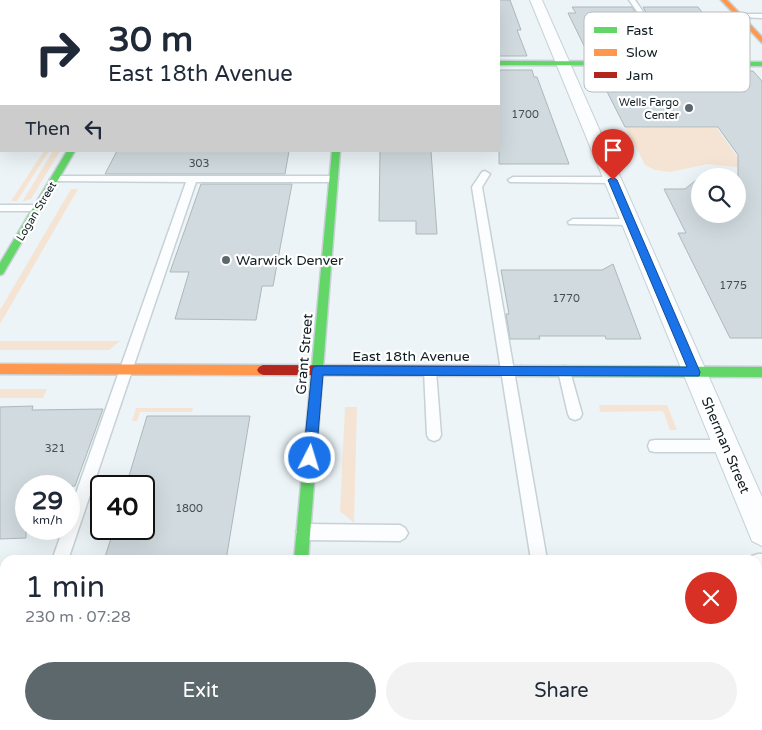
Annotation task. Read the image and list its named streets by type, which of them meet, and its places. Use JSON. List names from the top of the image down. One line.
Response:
{"streets":{"main road":["Logan Street","Grant Street","East 18th Avenue"],"street":["Sherman Street"]},"crossings":[["Grant Street","East 18th Avenue"],["East 18th Avenue","Sherman Street"]],"places":["Wells Fargo Center","Warwick Denver"],"house_numbers":["1700","303","1775","1770","321","1800"],"legend":["Fast","Slow","Jam"],"page":{"turn":["30 m","East 18th Avenue"],"then":"Then","speed":"29 km/h","limit":"40","heading":["1 min","230 m · 07:28"],"buttons":["Exit","Share"]}}
